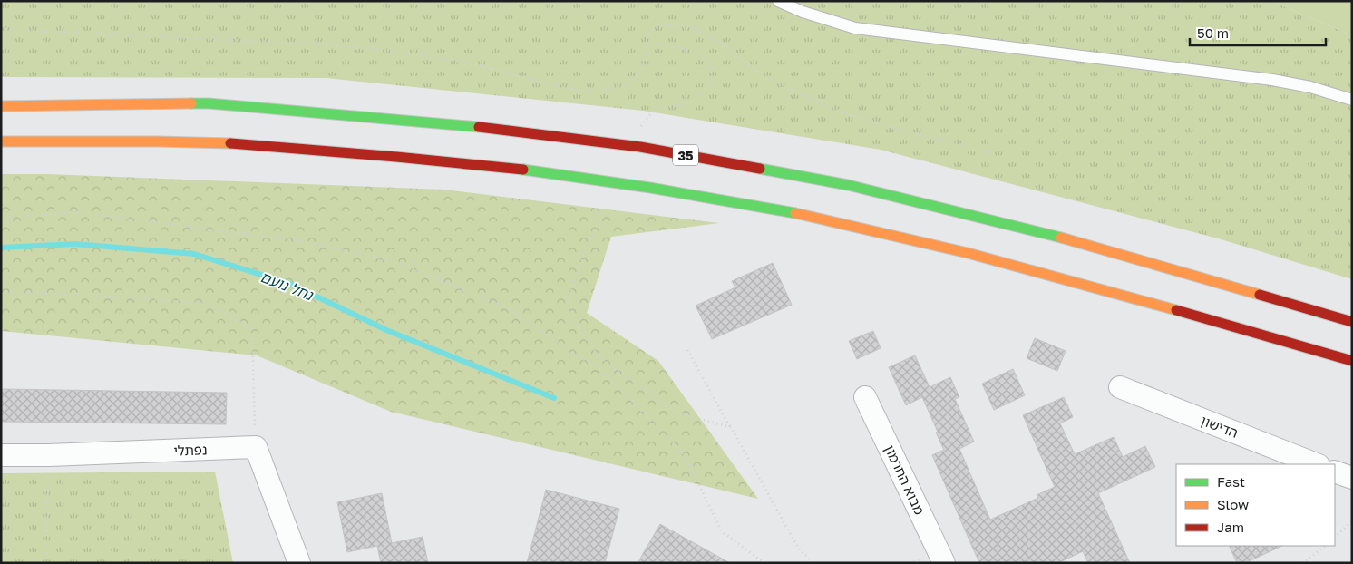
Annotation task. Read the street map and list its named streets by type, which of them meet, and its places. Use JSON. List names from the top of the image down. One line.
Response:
{"streets":{"highway":["35"],"street":["הדישון","נפתלי","מבוא החרמון"]},"water":["נחל נועם"],"legend":["Fast","Slow","Jam"],"scale_bar":"50 m"}
